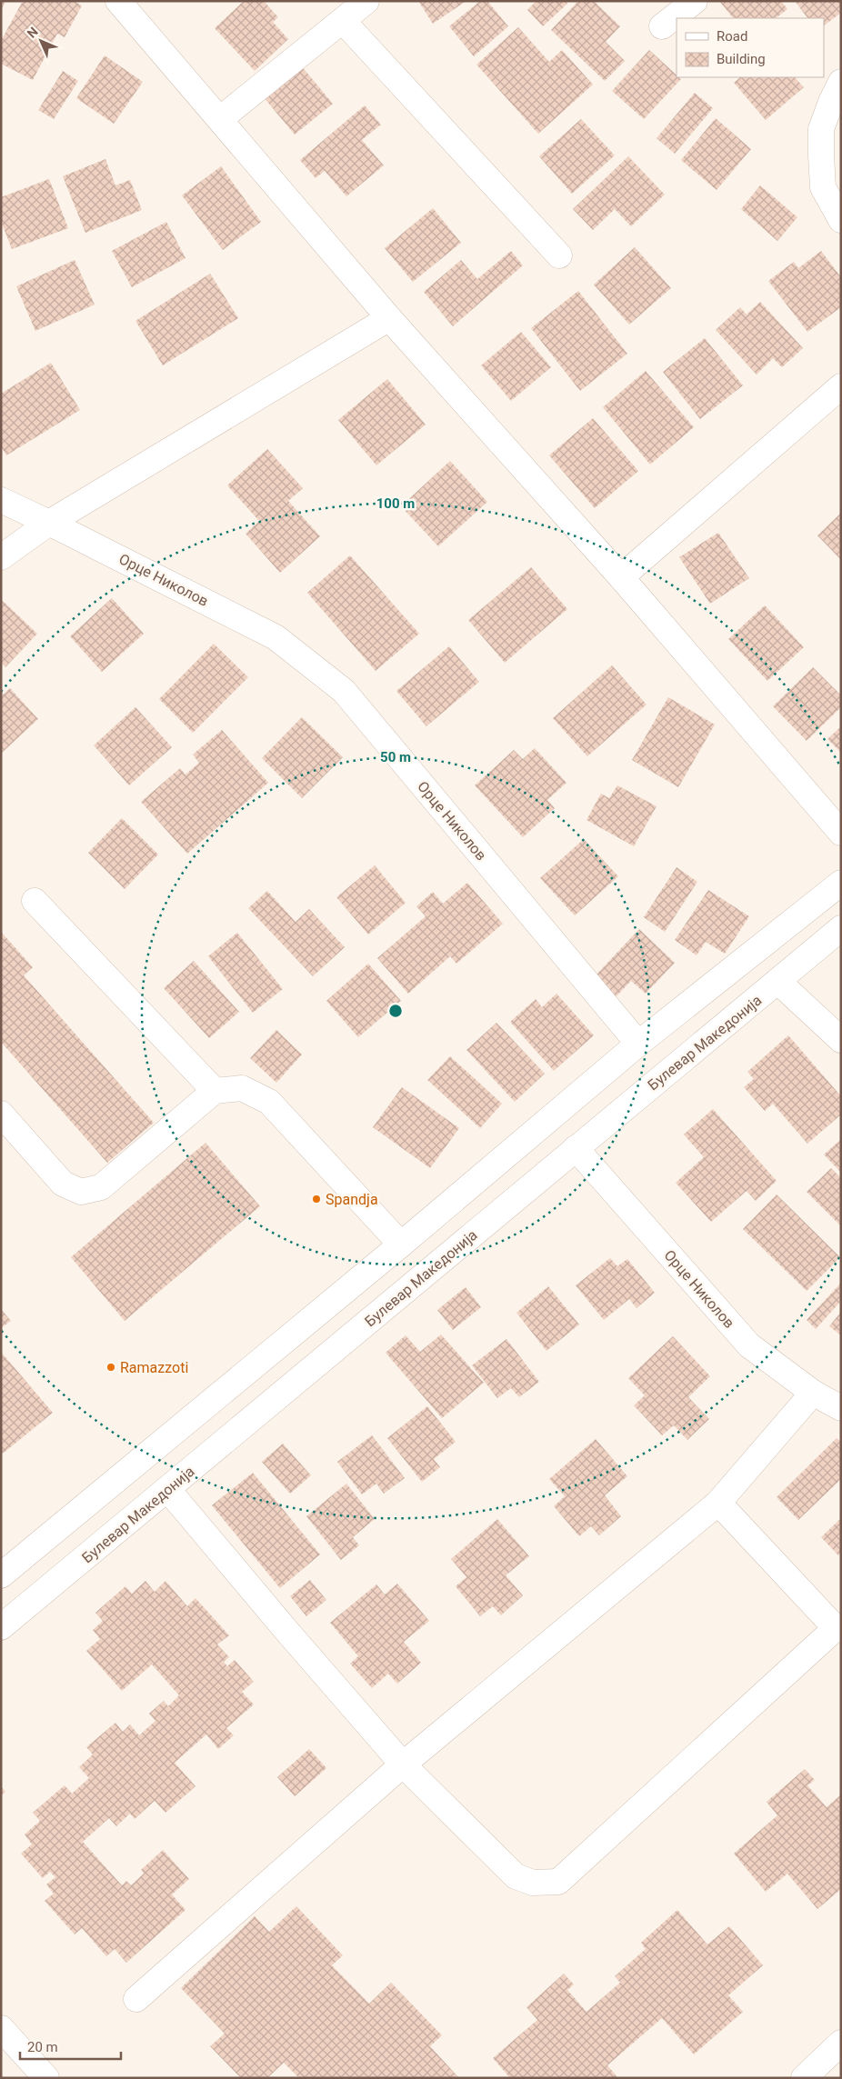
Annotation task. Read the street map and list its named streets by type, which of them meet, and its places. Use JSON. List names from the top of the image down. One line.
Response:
{"streets":{"street":["Орце Николов","Булевар Македонија"]},"crossings":[["Орце Николов","Булевар Македонија"]],"places":["Spandja","Ramazzoti"],"legend":["Road","Building"],"scale_bar":"20 m","north":"top left","rings":["100 m","50 m"]}
